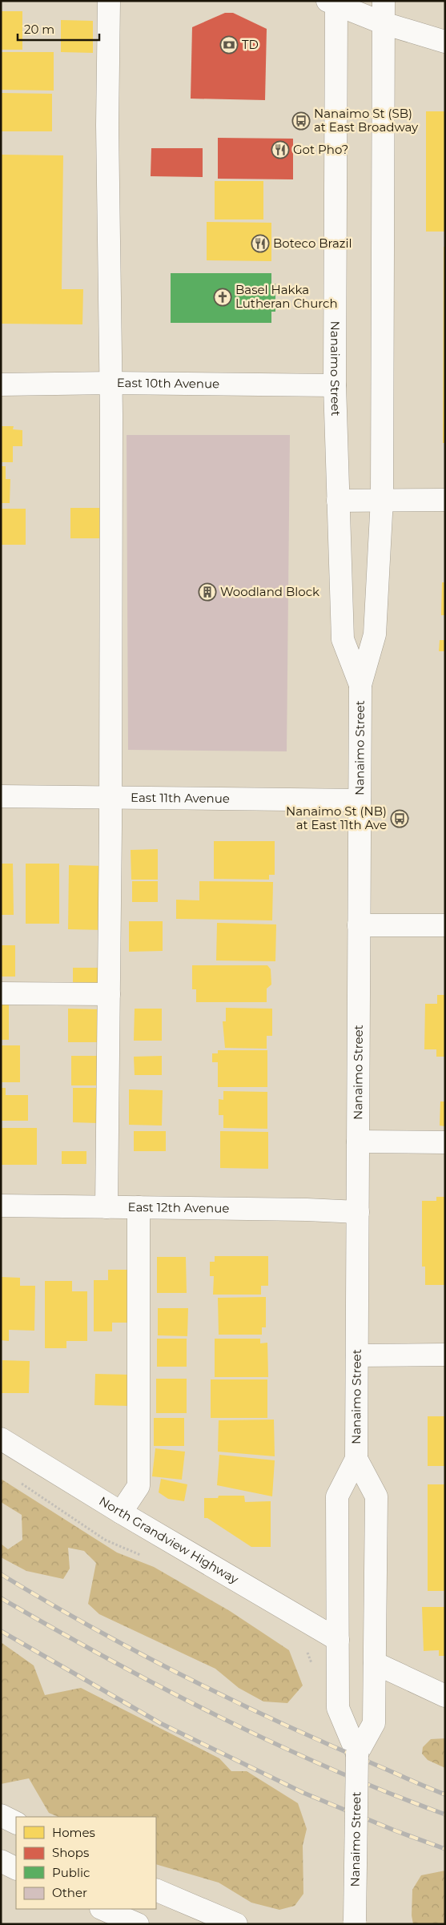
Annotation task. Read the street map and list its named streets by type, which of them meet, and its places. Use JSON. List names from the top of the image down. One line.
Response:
{"streets":{"main road":["Nanaimo Street","East 10th Avenue","East 11th Avenue","East 12th Avenue","North Grandview Highway"]},"crossings":[["Nanaimo Street","East 10th Avenue"],["Nanaimo Street","East 11th Avenue"],["Nanaimo Street","East 12th Avenue"],["Nanaimo Street","North Grandview Highway"]],"places":{"bank":["TD"],"bus stop":["Nanaimo St (SB) at East Broadway","Nanaimo St (NB) at East 11th Ave"],"restaurant":["Got Pho?","Boteco Brazil"],"church":["Basel Hakka Lutheran Church"],"building":["Woodland Block"]},"legend":["Homes","Shops","Public","Other"],"scale_bar":"20 m"}
